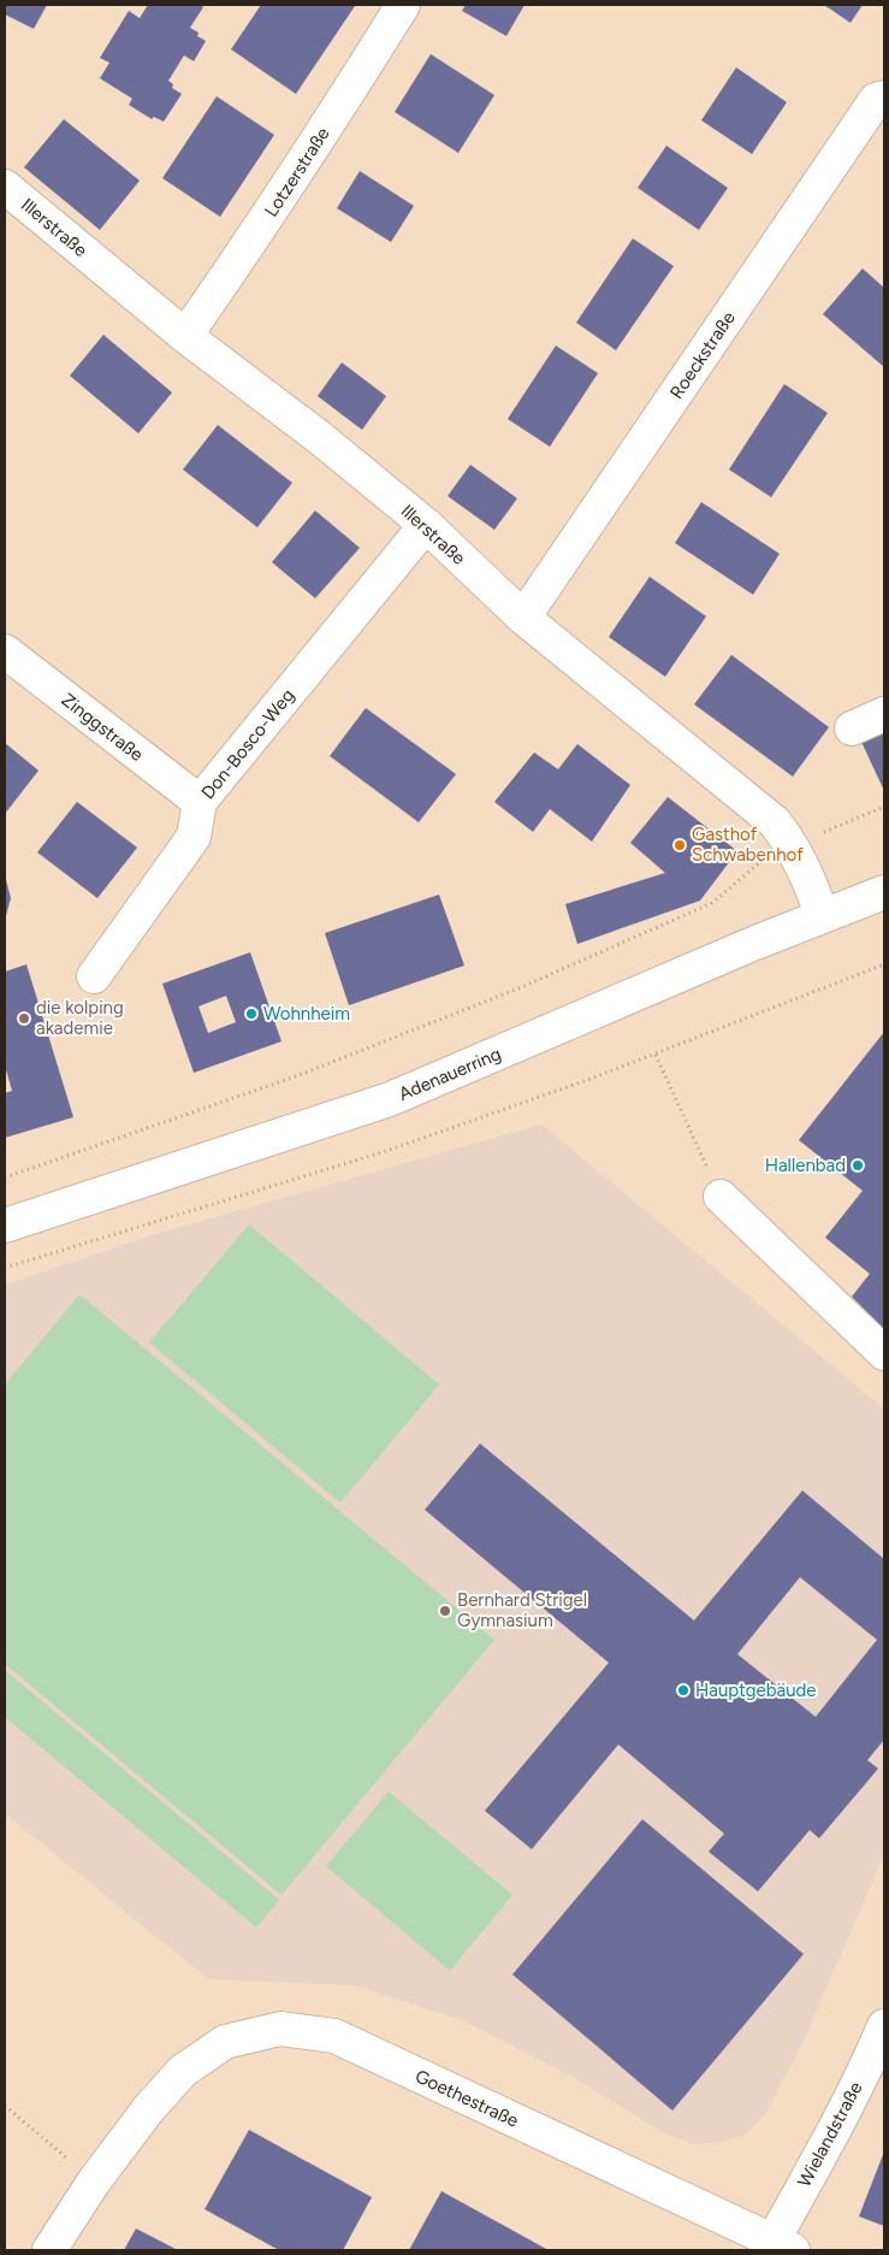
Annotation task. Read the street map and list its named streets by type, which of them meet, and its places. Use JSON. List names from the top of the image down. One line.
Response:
{"streets":{"street":["Lotzerstraße","Illerstraße","Roeckstraße","Zinggstraße","Don-Bosco-Weg","Adenauerring","Goethestraße","Wielandstraße"]},"crossings":[["Lotzerstraße","Illerstraße"],["Illerstraße","Roeckstraße"],["Illerstraße","Don-Bosco-Weg"],["Illerstraße","Adenauerring"],["Zinggstraße","Don-Bosco-Weg"],["Goethestraße","Wielandstraße"]],"places":["Gasthof Schwabenhof","Wohnheim","die kolping akademie","Hallenbad","Bernhard Strigel Gymnasium","Hauptgebäude"]}
